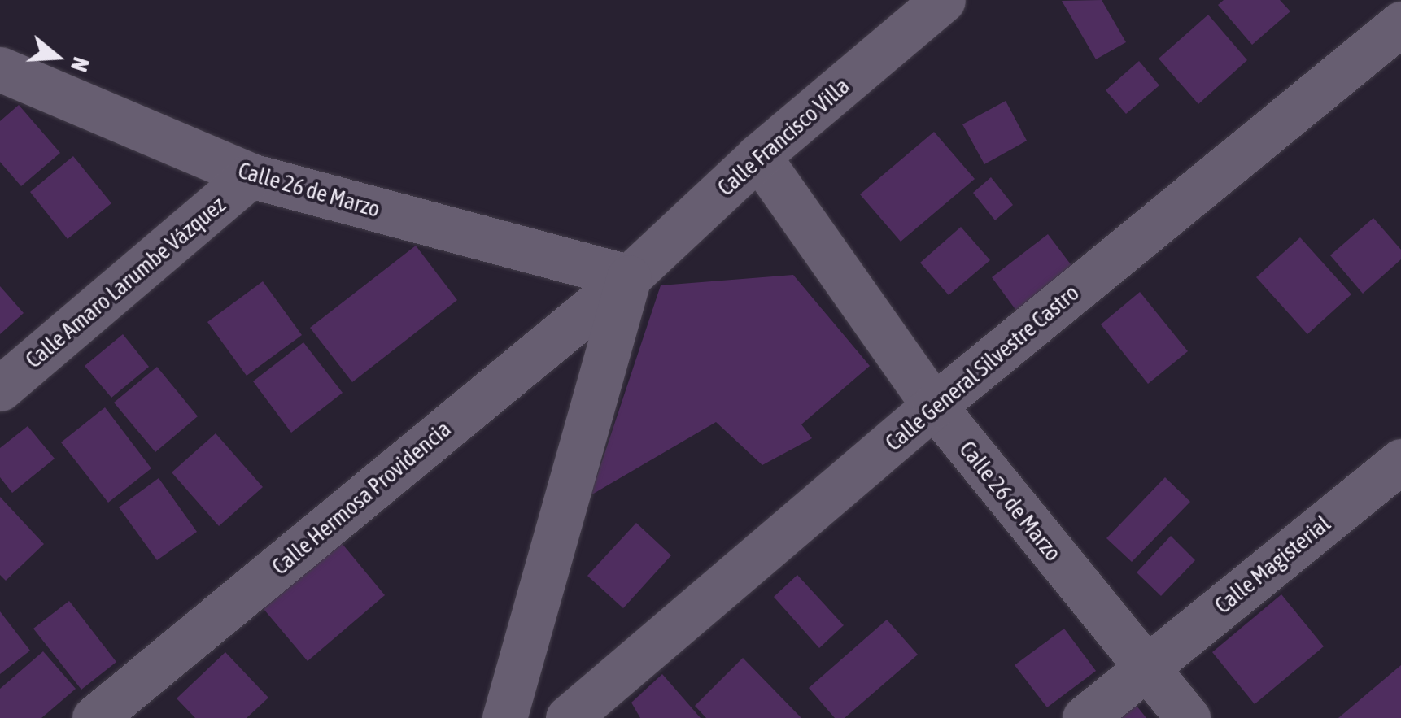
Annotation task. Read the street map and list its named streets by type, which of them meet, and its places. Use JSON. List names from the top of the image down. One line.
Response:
{"streets":{"street":["Calle Francisco Villa","Calle 26 de Marzo","Calle Amaro Larumbe Vázquez","Calle General Silvestre Castro","Calle Hermosa Providencia","Calle Magisterial"]},"crossings":[["Calle Francisco Villa","Calle 26 de Marzo"],["Calle Francisco Villa","Calle Hermosa Providencia"],["Calle 26 de Marzo","Calle Amaro Larumbe Vázquez"],["Calle 26 de Marzo","Calle General Silvestre Castro"],["Calle 26 de Marzo","Calle Hermosa Providencia"],["Calle 26 de Marzo","Calle Magisterial"]],"north":"right"}
